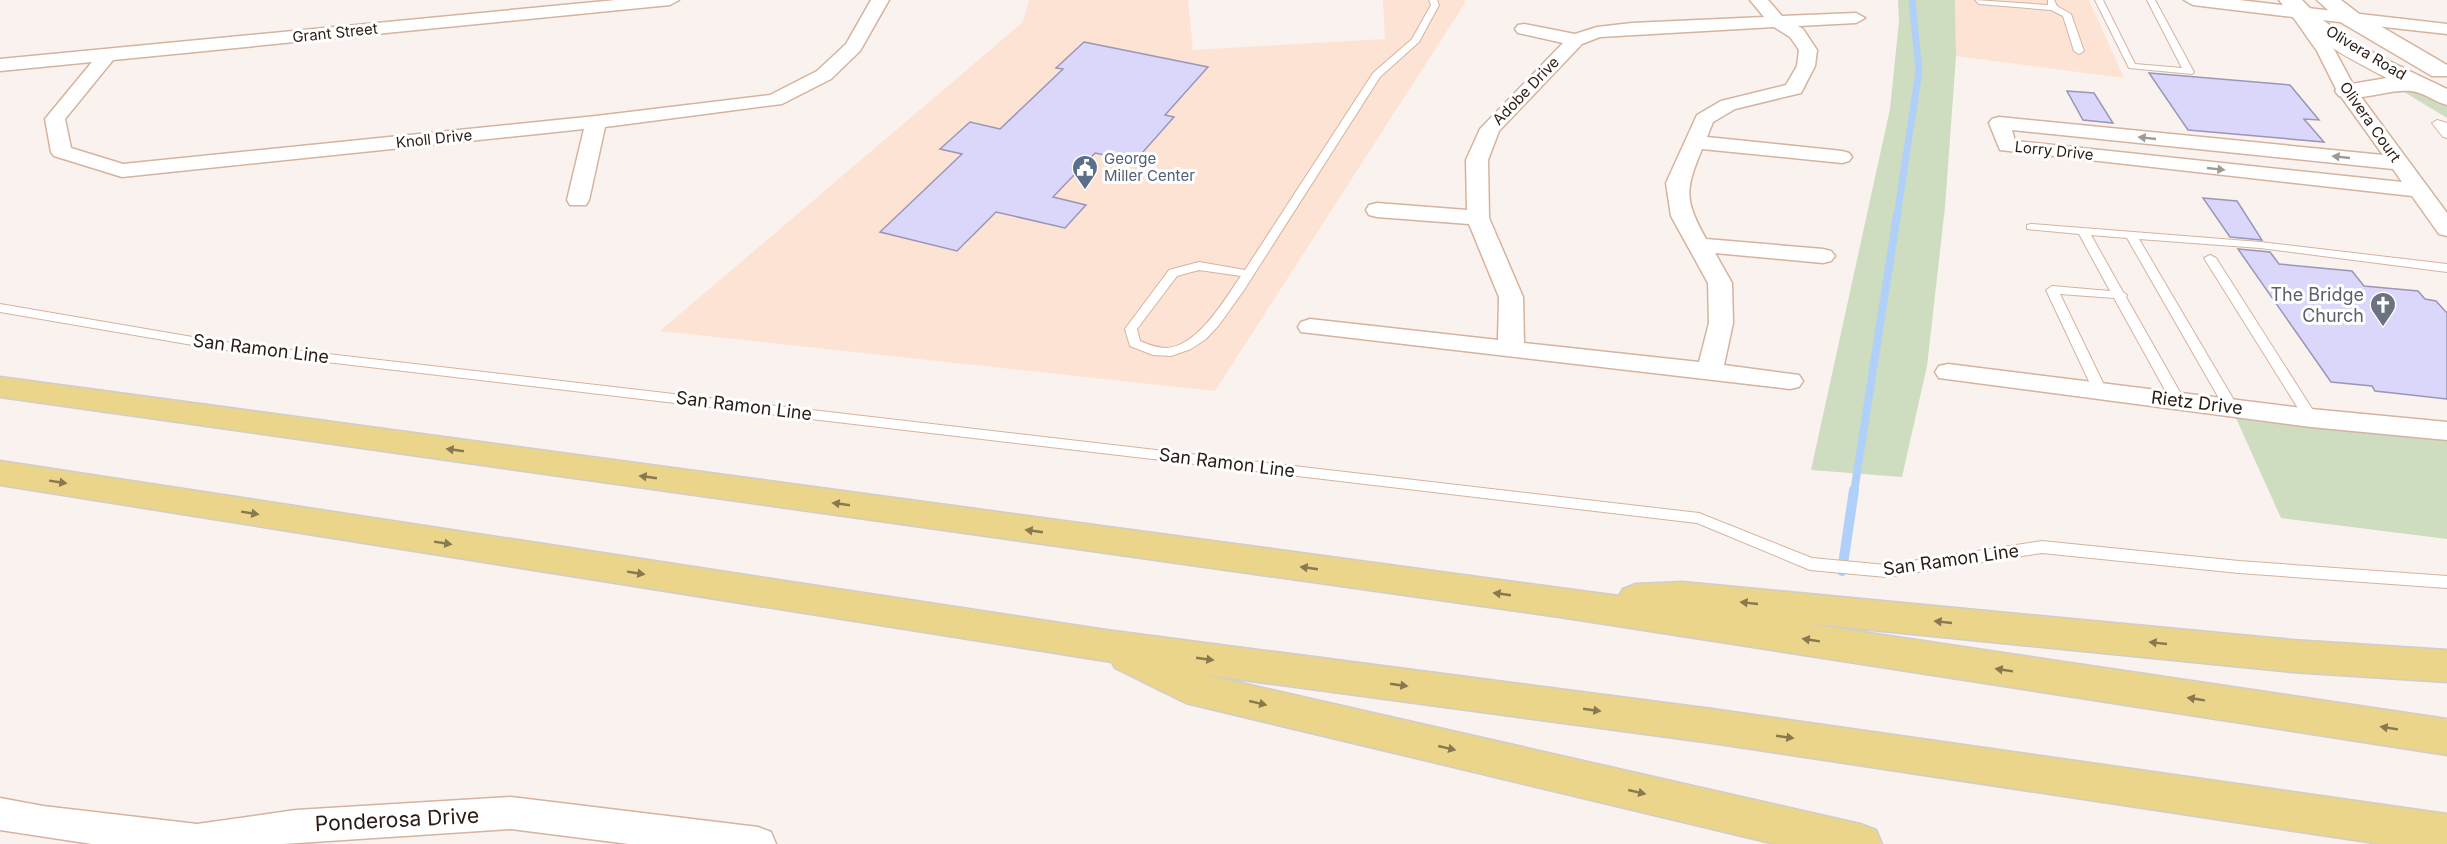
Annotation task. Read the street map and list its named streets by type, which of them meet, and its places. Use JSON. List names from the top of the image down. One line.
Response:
{"streets":{"street":["Grant Street","Olivera Road","Adobe Drive","Olivera Court","Knoll Drive","Lorry Drive","Rietz Drive","Ponderosa Drive"],"lane":["San Ramon Line"]},"crossings":[["Grant Street","Knoll Drive"],["Olivera Road","Olivera Court"],["Olivera Court","Lorry Drive"]],"places":{"public building":["George Miller Center"],"church":["The Bridge Church"]}}
